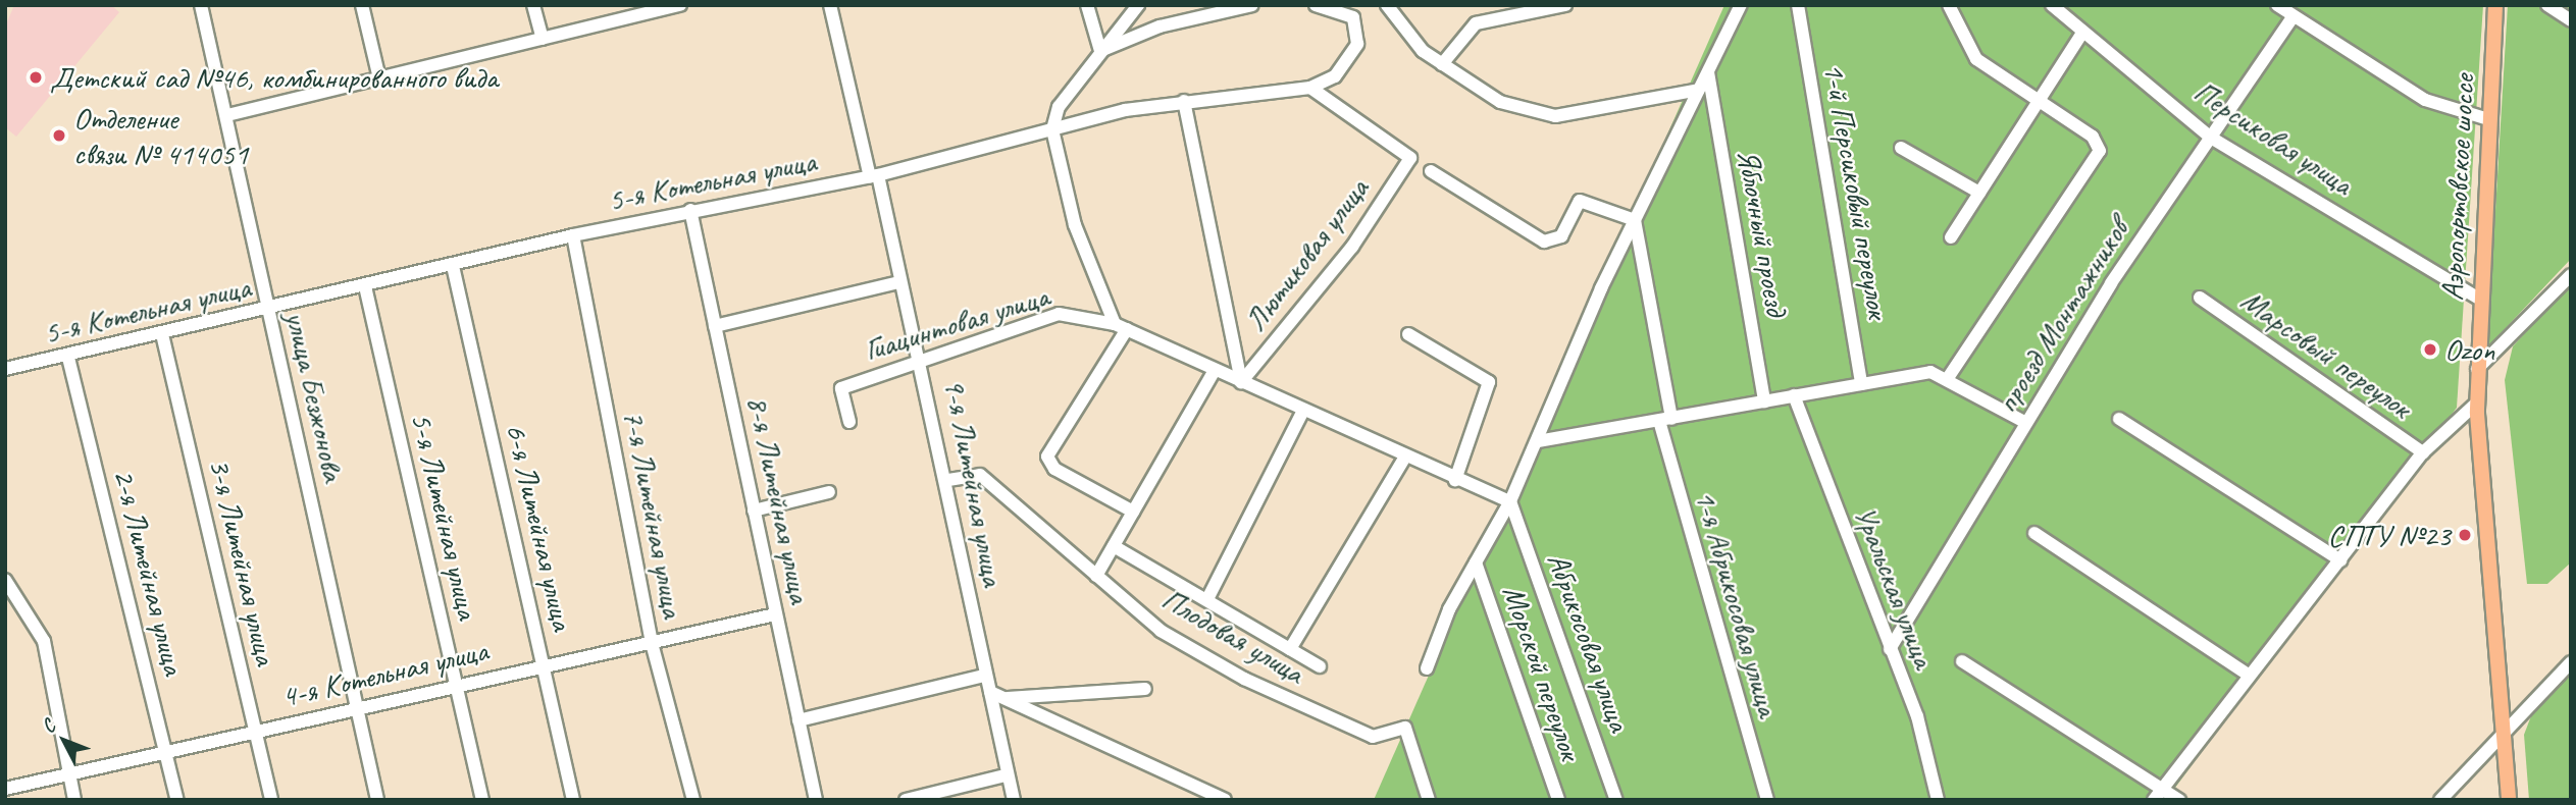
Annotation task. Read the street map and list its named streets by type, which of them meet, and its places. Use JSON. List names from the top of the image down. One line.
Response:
{"streets":{"main road":["Аэропортовское шоссе"],"street":["Персиковая улица","5-я Котельная улица","1-й Персиковый переулок","Яблочный проезд","Лютиковая улица","проезд Монтажников","Гиацинтовая улица","Марсовый переулок","улица Безжонова","9-я Литейная улица","8-я Литейная улица","7-я Литейная улица","5-я Литейная улица","6-я Литейная улица","3-я Литейная улица","2-я Литейная улица","Уральская улица","1-я Абрикосовая улица","Плодовая улица","Абрикосовая улица","Морской переулок","4-я Котельная улица"]},"crossings":[["Персиковая улица","Аэропортовское шоссе"],["Персиковая улица","проезд Монтажников"],["5-я Котельная улица","Лютиковая улица"],["5-я Котельная улица","улица Безжонова"],["5-я Котельная улица","9-я Литейная улица"],["5-я Котельная улица","8-я Литейная улица"],["5-я Котельная улица","7-я Литейная улица"],["5-я Котельная улица","5-я Литейная улица"],["5-я Котельная улица","6-я Литейная улица"],["5-я Котельная улица","3-я Литейная улица"],["5-я Котельная улица","2-я Литейная улица"],["Лютиковая улица","Гиацинтовая улица"],["проезд Монтажников","Уральская улица"],["Гиацинтовая улица","9-я Литейная улица"],["Гиацинтовая улица","Абрикосовая улица"],["улица Безжонова","4-я Котельная улица"],["9-я Литейная улица","Плодовая улица"],["8-я Литейная улица","4-я Котельная улица"],["7-я Литейная улица","4-я Котельная улица"],["5-я Литейная улица","4-я Котельная улица"],["6-я Литейная улица","4-я Котельная улица"],["3-я Литейная улица","4-я Котельная улица"],["2-я Литейная улица","4-я Котельная улица"]],"places":["Детский сад №46, комбинированного вида","Отделение связи № 414051","Ozon","СПТУ №23"],"north":"top left"}
